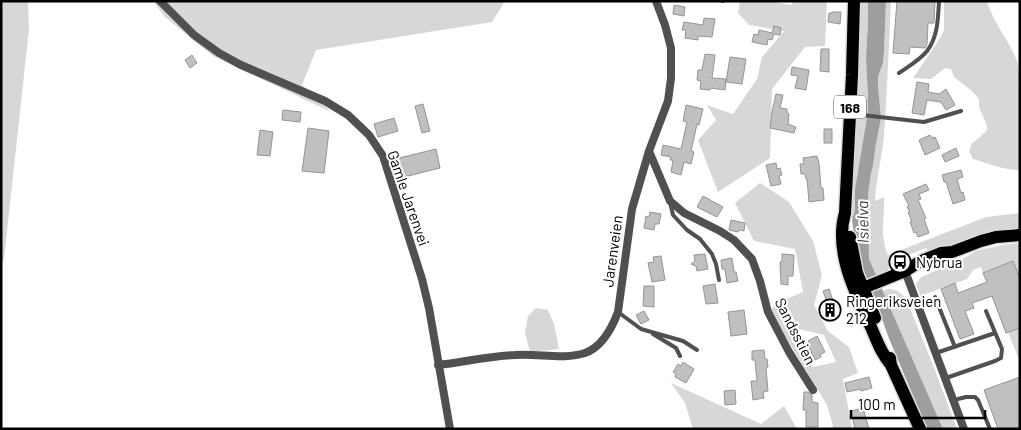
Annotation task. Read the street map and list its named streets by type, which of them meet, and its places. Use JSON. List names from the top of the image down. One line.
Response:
{"streets":{"main road":["168"],"street":["Gamle Jarenvei","Jarenveien","Sandsstien"]},"crossings":[["Gamle Jarenvei","Jarenveien"]],"water":["Isielva"],"places":{"bus stop":["Nybrua"],"building":["Ringeriksveien 212"]},"scale_bar":"100 m"}
